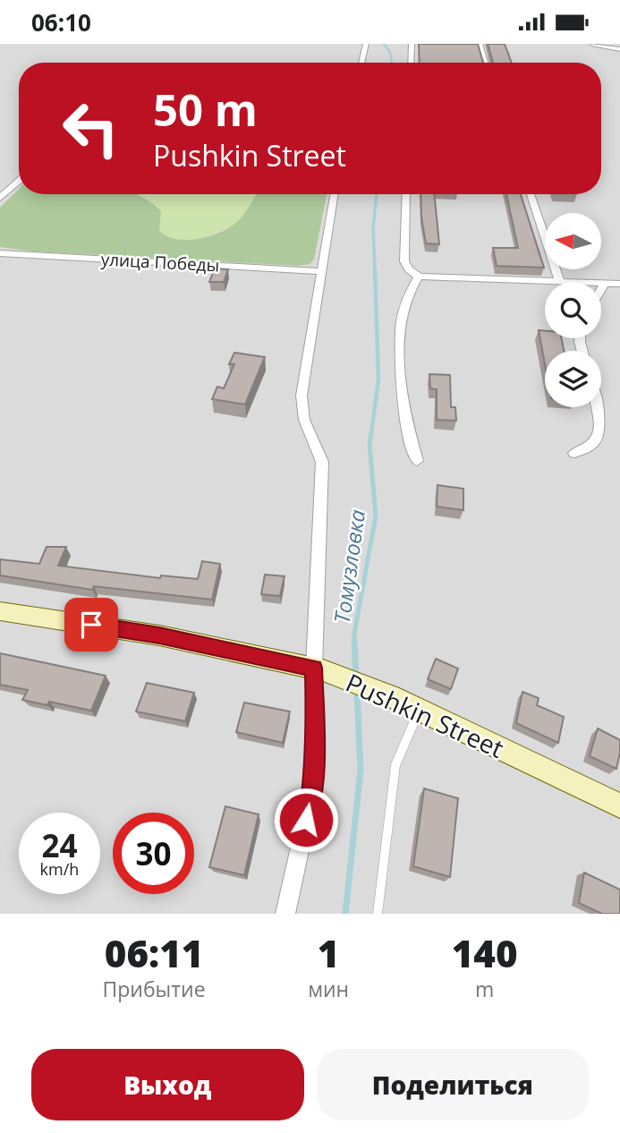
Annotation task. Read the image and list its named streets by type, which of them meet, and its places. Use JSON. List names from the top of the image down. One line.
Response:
{"streets":{"main road":["Pushkin Street"],"street":["улица Победы"]},"water":["Томузловка"],"north":"left","page":{"status":"06:10","turn":["50 m","Pushkin Street"],"speed":"24 km/h","limit":"30","eta":["06:11","Прибытие","1","мин","140","m"],"buttons":["Выход","Поделиться"]}}
